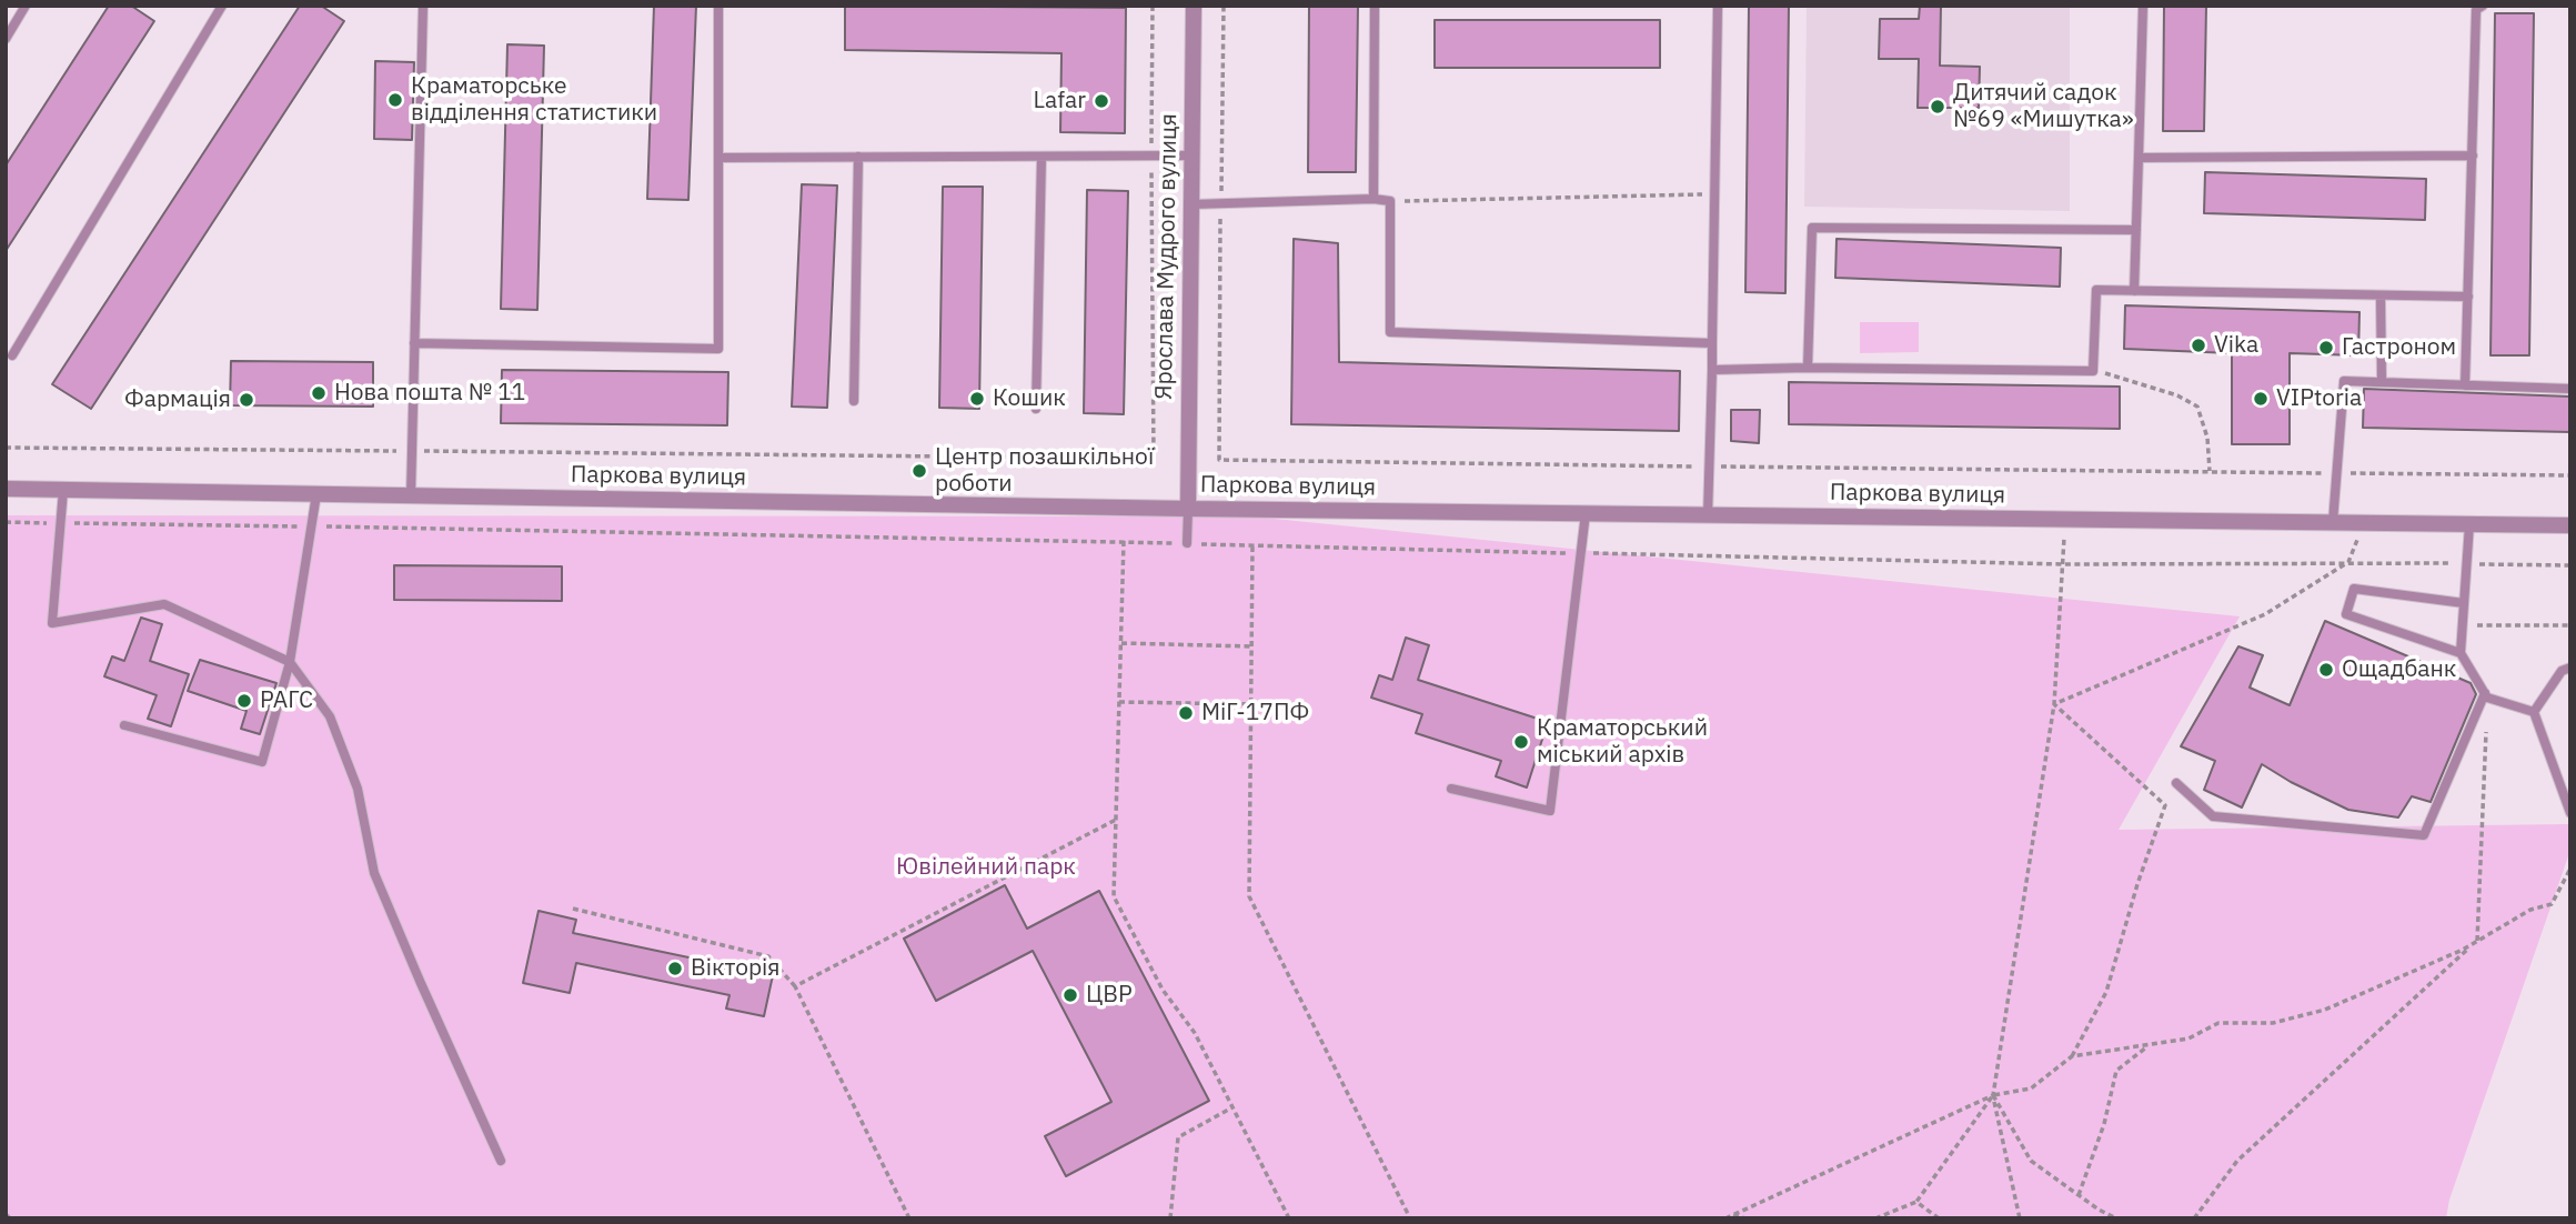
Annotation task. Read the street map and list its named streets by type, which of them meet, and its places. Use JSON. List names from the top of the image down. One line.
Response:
{"streets":{"street":["Ярослава Мудрого вулиця","Паркова вулиця"]},"crossings":[["Ярослава Мудрого вулиця","Паркова вулиця"]],"parks":["Ювілейний парк"],"places":["Краматорське відділення статистики","Lafar","Дитячий садок №69 «Мишутка»","Vika","Гастроном","Нова пошта № 11","Кошик","VIPtoria","Фармація","Центр позашкільної роботи","Ощадбанк","РАГС","МіГ-17ПФ","Краматорський міський архів","Вікторія","ЦВР"]}
